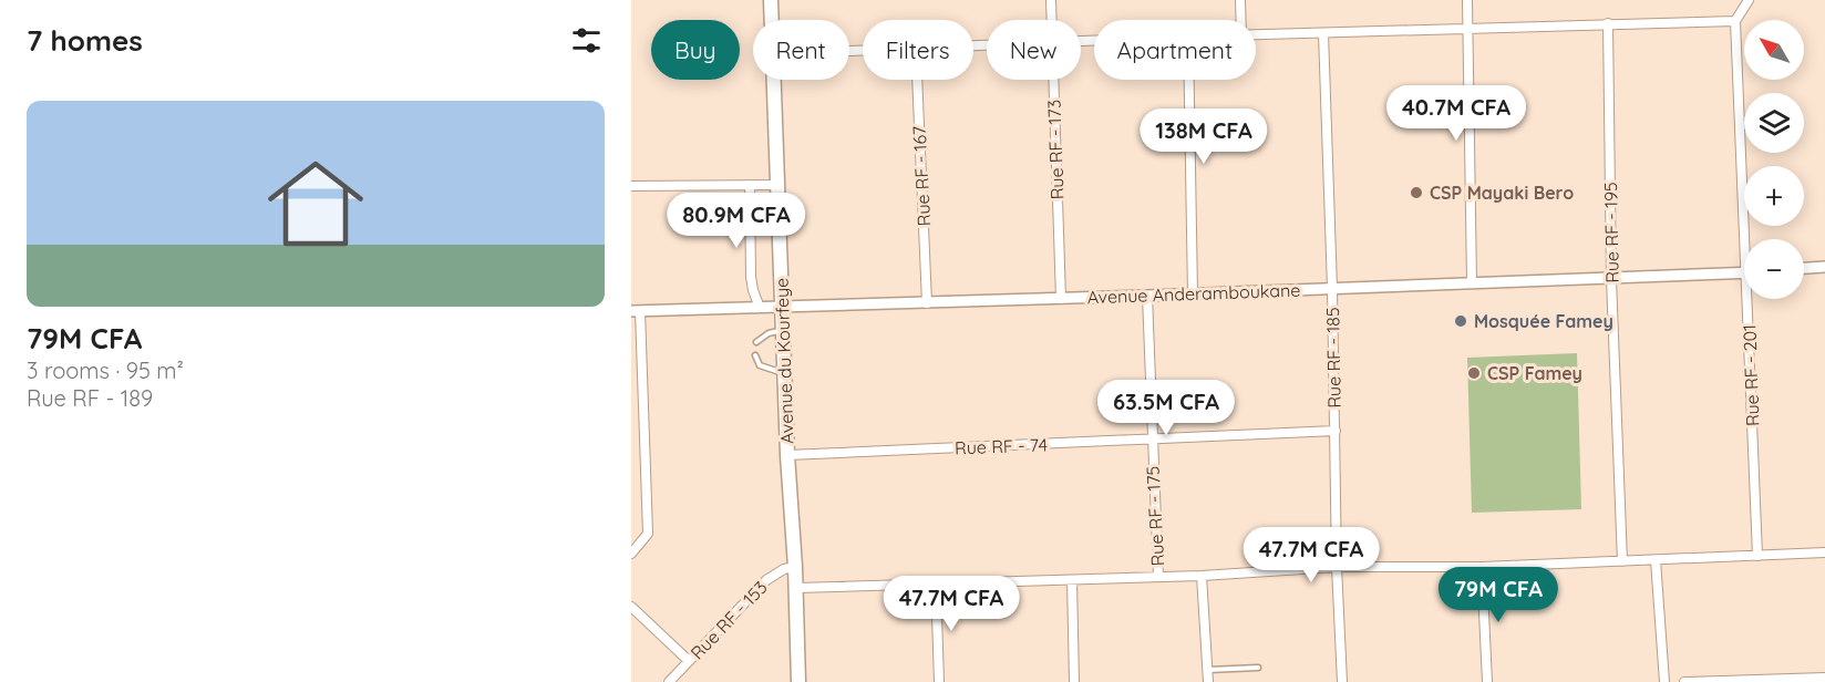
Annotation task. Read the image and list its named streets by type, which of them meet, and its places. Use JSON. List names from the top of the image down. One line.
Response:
{"streets":{"main road":["Avenue du Kourfeye"],"street":["Rue RF - 173","Rue RF - 167","Rue RF - 195","Avenue Anderamboukane","Rue RF - 185","Rue RF - 201","Rue RF - 74","Rue RF - 175","Rue RF - 153"]},"crossings":[["Rue RF - 173","Avenue Anderamboukane"],["Rue RF - 167","Avenue Anderamboukane"],["Rue RF - 195","Avenue Anderamboukane"],["Avenue Anderamboukane","Rue RF - 185"],["Avenue Anderamboukane","Avenue du Kourfeye"],["Avenue Anderamboukane","Rue RF - 175"],["Rue RF - 185","Rue RF - 74"],["Avenue du Kourfeye","Rue RF - 74"],["Avenue du Kourfeye","Rue RF - 153"],["Rue RF - 74","Rue RF - 175"]],"places":["CSP Mayaki Bero","Mosquée Famey","CSP Famey"],"north":"top left","page":{"heading":"7 homes","map_buttons":["+","−"],"chip":["Buy","Rent","Filters","New","Apartment"],"list":[{"name":"79M CFA","note":"3 rooms · 95 m² · Rue RF - 189"}],"price":["40.7M CFA","138M CFA","80.9M CFA","63.5M CFA","47.7M CFA","79M CFA","47.7M CFA"]}}
